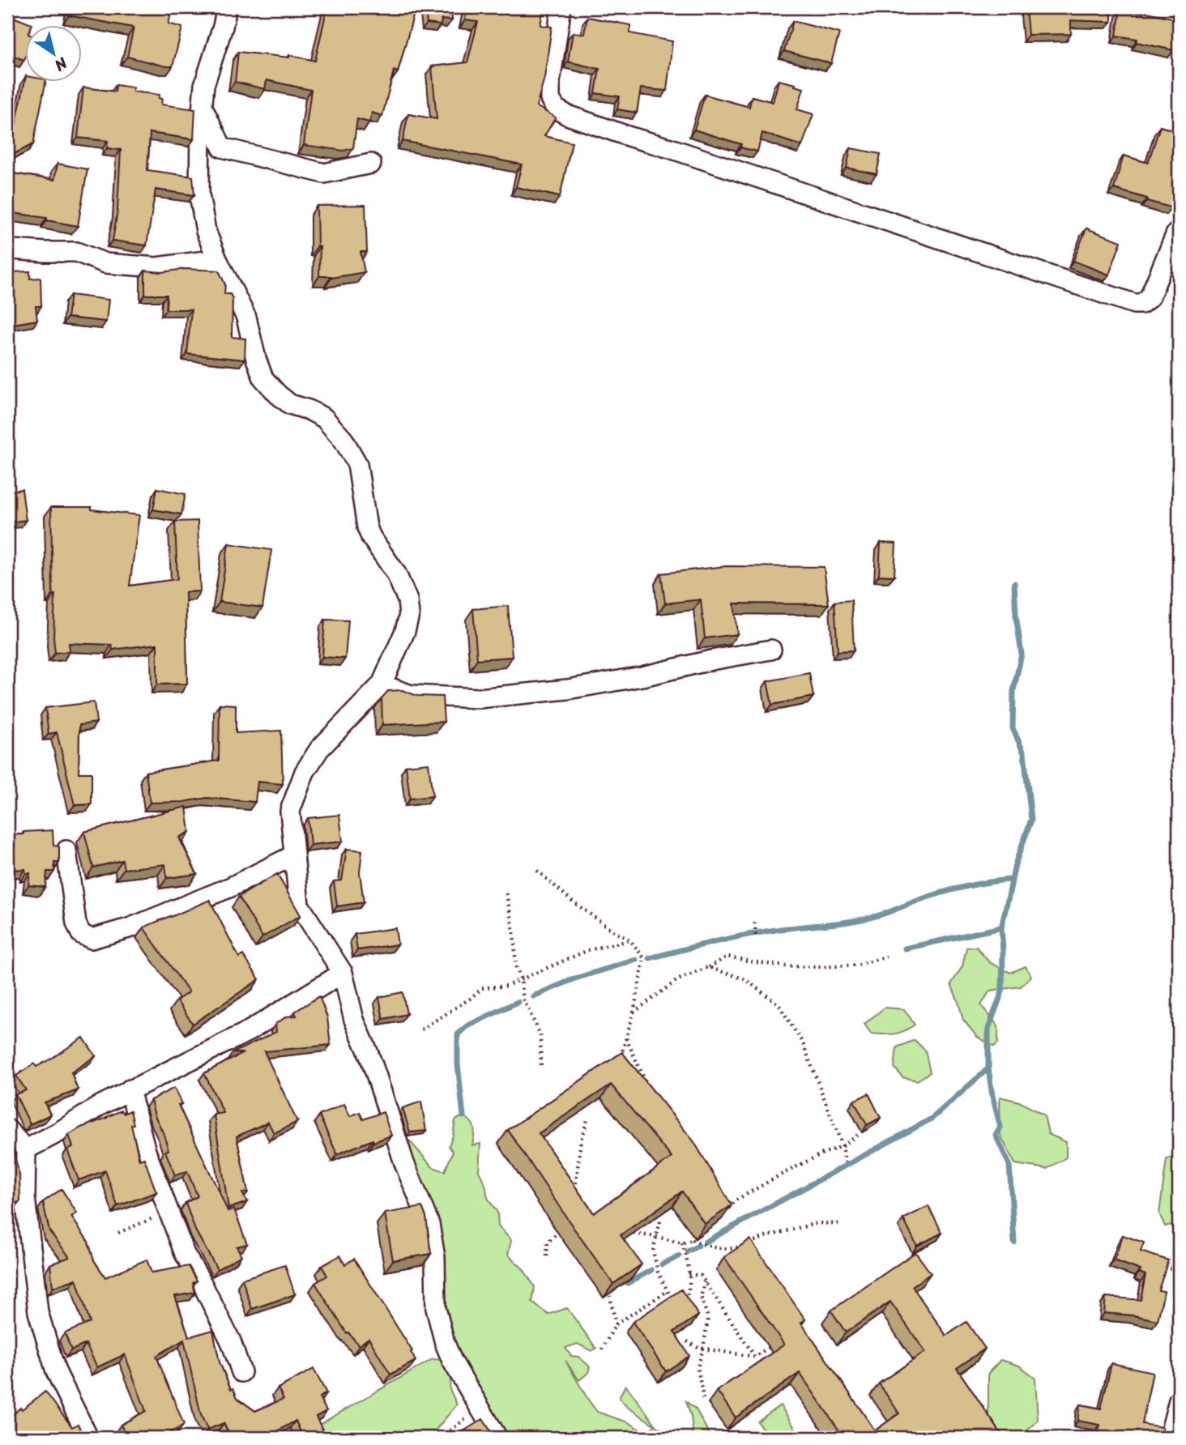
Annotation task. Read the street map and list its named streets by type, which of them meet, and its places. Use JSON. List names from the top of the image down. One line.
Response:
{"north":"bottom right"}
